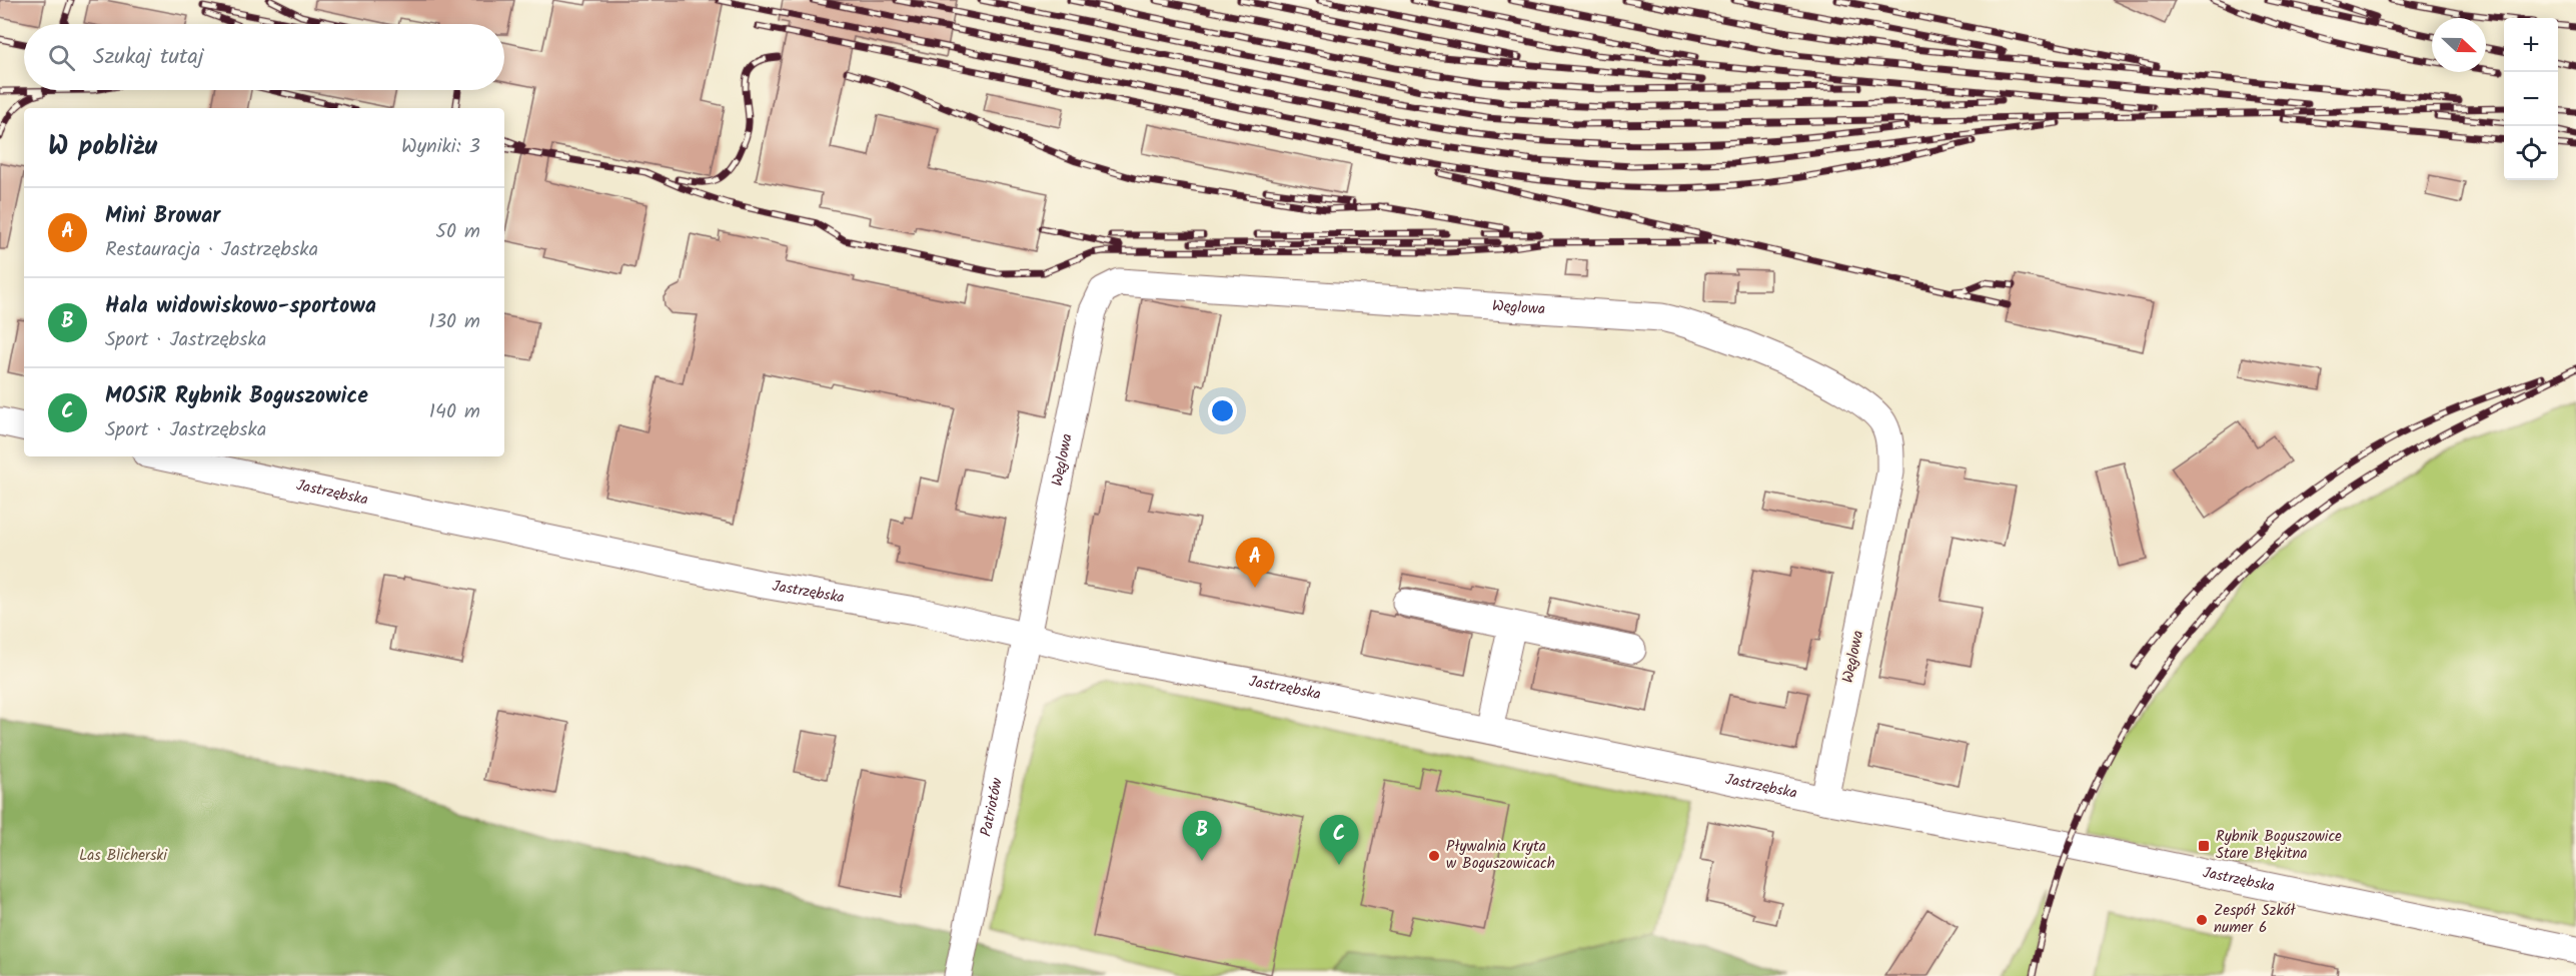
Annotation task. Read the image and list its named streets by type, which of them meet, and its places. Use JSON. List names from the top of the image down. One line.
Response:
{"streets":{"street":["Węglowa","Jastrzębska","Patriotów"]},"crossings":[["Węglowa","Jastrzębska"],["Węglowa","Patriotów"],["Jastrzębska","Patriotów"]],"parks":["Las Blicherski"],"places":{"transit":["Rybnik Boguszowice Stare Błękitna"],"other":["Pływalnia Kryta w Boguszowicach","Zespół Szkół numer 6"]},"north":"right","page":{"map_buttons":["+","−"],"search":"Szukaj tutaj","heading":["W pobliżu","Wyniki: 3"],"list":[{"mark":"A","name":"Mini Browar","note":"Restauracja · Jastrzębska","value":"50 m"},{"mark":"B","name":"Hala widowiskowo-sportowa","note":"Sport · Jastrzębska","value":"130 m"},{"mark":"C","name":"MOSiR Rybnik Boguszowice","note":"Sport · Jastrzębska","value":"140 m"}],"pins":["A","B","C"]}}
